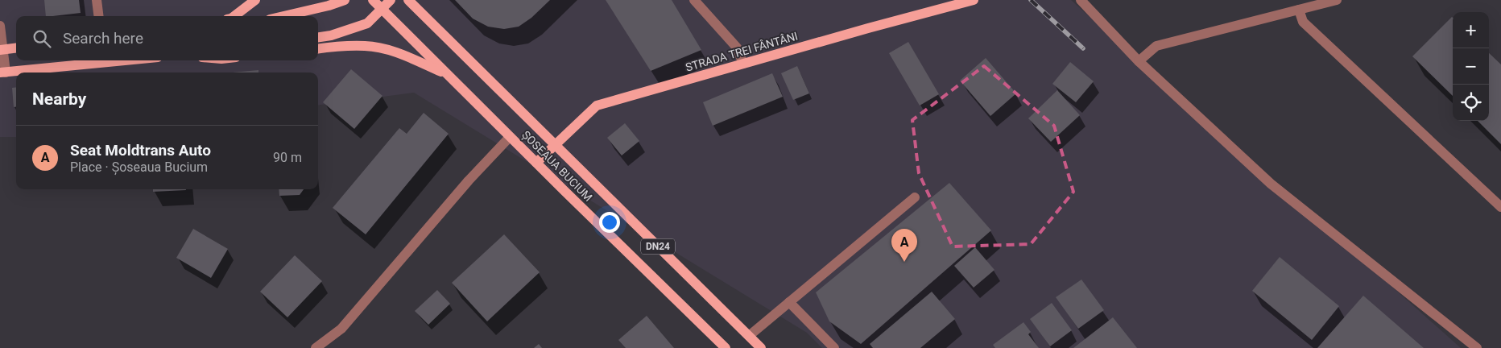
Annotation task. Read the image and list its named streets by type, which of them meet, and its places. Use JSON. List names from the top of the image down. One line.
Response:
{"streets":{"main road":["STRADA TREI FÂNTÂNI","ȘOSEAUA BUCIUM","DN24"]},"crossings":[["STRADA TREI FÂNTÂNI","ȘOSEAUA BUCIUM"]],"page":{"map_buttons":["+","−"],"search":"Search here","heading":"Nearby","list":[{"mark":"A","name":"Seat Moldtrans Auto","note":"Place · Șoseaua Bucium","value":"90 m"}],"pins":"A"}}
